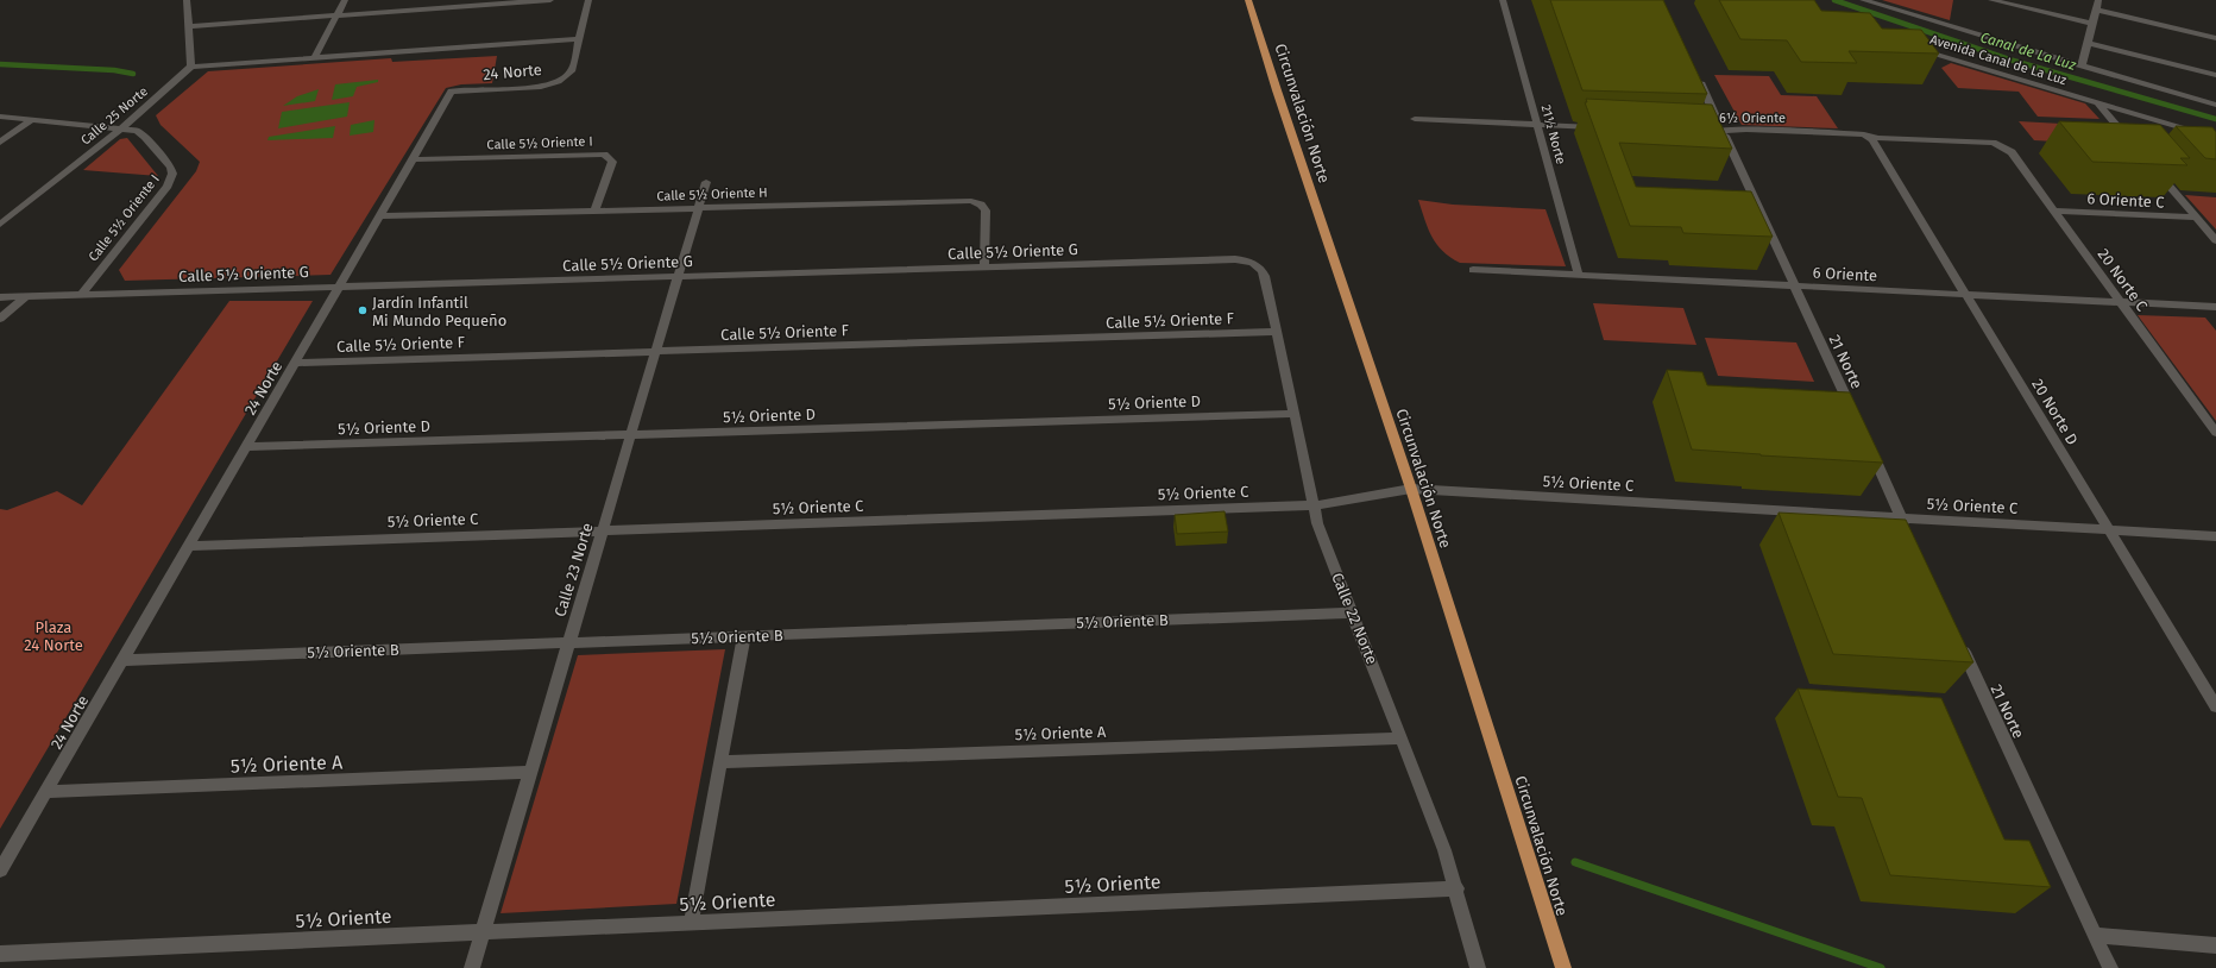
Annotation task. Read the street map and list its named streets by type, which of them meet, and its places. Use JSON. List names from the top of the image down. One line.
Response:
{"streets":{"main road":["Circunvalación Norte"],"street":["Avenida Canal de La Luz","24 Norte","Calle 25 Norte","6½ Oriente","21½ Norte","Calle 5½ Oriente I","Calle 5½ Oriente H","6 Oriente C","Calle 5½ Oriente G","6 Oriente","20 Norte C","Calle 5½ Oriente F","21 Norte","5½ Oriente D","20 Norte D","5½ Oriente C","Calle 23 Norte","Calle 22 Norte","5½ Oriente B","5½ Oriente A","5½ Oriente"]},"crossings":[["24 Norte","Calle 5½ Oriente I"],["24 Norte","Calle 5½ Oriente H"],["24 Norte","Calle 5½ Oriente G"],["24 Norte","Calle 5½ Oriente F"],["24 Norte","5½ Oriente D"],["24 Norte","5½ Oriente C"],["24 Norte","5½ Oriente B"],["24 Norte","5½ Oriente A"],["Circunvalación Norte","5½ Oriente C"],["Calle 25 Norte","Calle 5½ Oriente I"],["6½ Oriente","20 Norte C"],["6½ Oriente","21 Norte"],["6½ Oriente","20 Norte D"],["21½ Norte","6 Oriente"],["Calle 5½ Oriente I","Calle 5½ Oriente H"],["Calle 5½ Oriente I","Calle 5½ Oriente G"],["Calle 5½ Oriente H","Calle 5½ Oriente G"],["Calle 5½ Oriente H","Calle 23 Norte"],["6 Oriente C","20 Norte C"],["Calle 5½ Oriente G","Calle 23 Norte"],["Calle 5½ Oriente G","Calle 22 Norte"],["6 Oriente","20 Norte C"],["6 Oriente","21 Norte"],["6 Oriente","20 Norte D"],["Calle 5½ Oriente F","Calle 23 Norte"],["Calle 5½ Oriente F","Calle 22 Norte"],["5½ Oriente D","Calle 23 Norte"],["5½ Oriente D","Calle 22 Norte"],["20 Norte D","5½ Oriente C"],["5½ Oriente C","Calle 23 Norte"],["5½ Oriente C","Calle 22 Norte"],["Calle 23 Norte","5½ Oriente B"],["Calle 23 Norte","5½ Oriente A"],["Calle 23 Norte","5½ Oriente"],["Calle 22 Norte","5½ Oriente B"],["Calle 22 Norte","5½ Oriente A"],["Calle 22 Norte","5½ Oriente"]],"water":["Canal de La Luz"],"parks":["Plaza 24 Norte"],"places":["Jardín Infantil Mi Mundo Pequeño"]}
